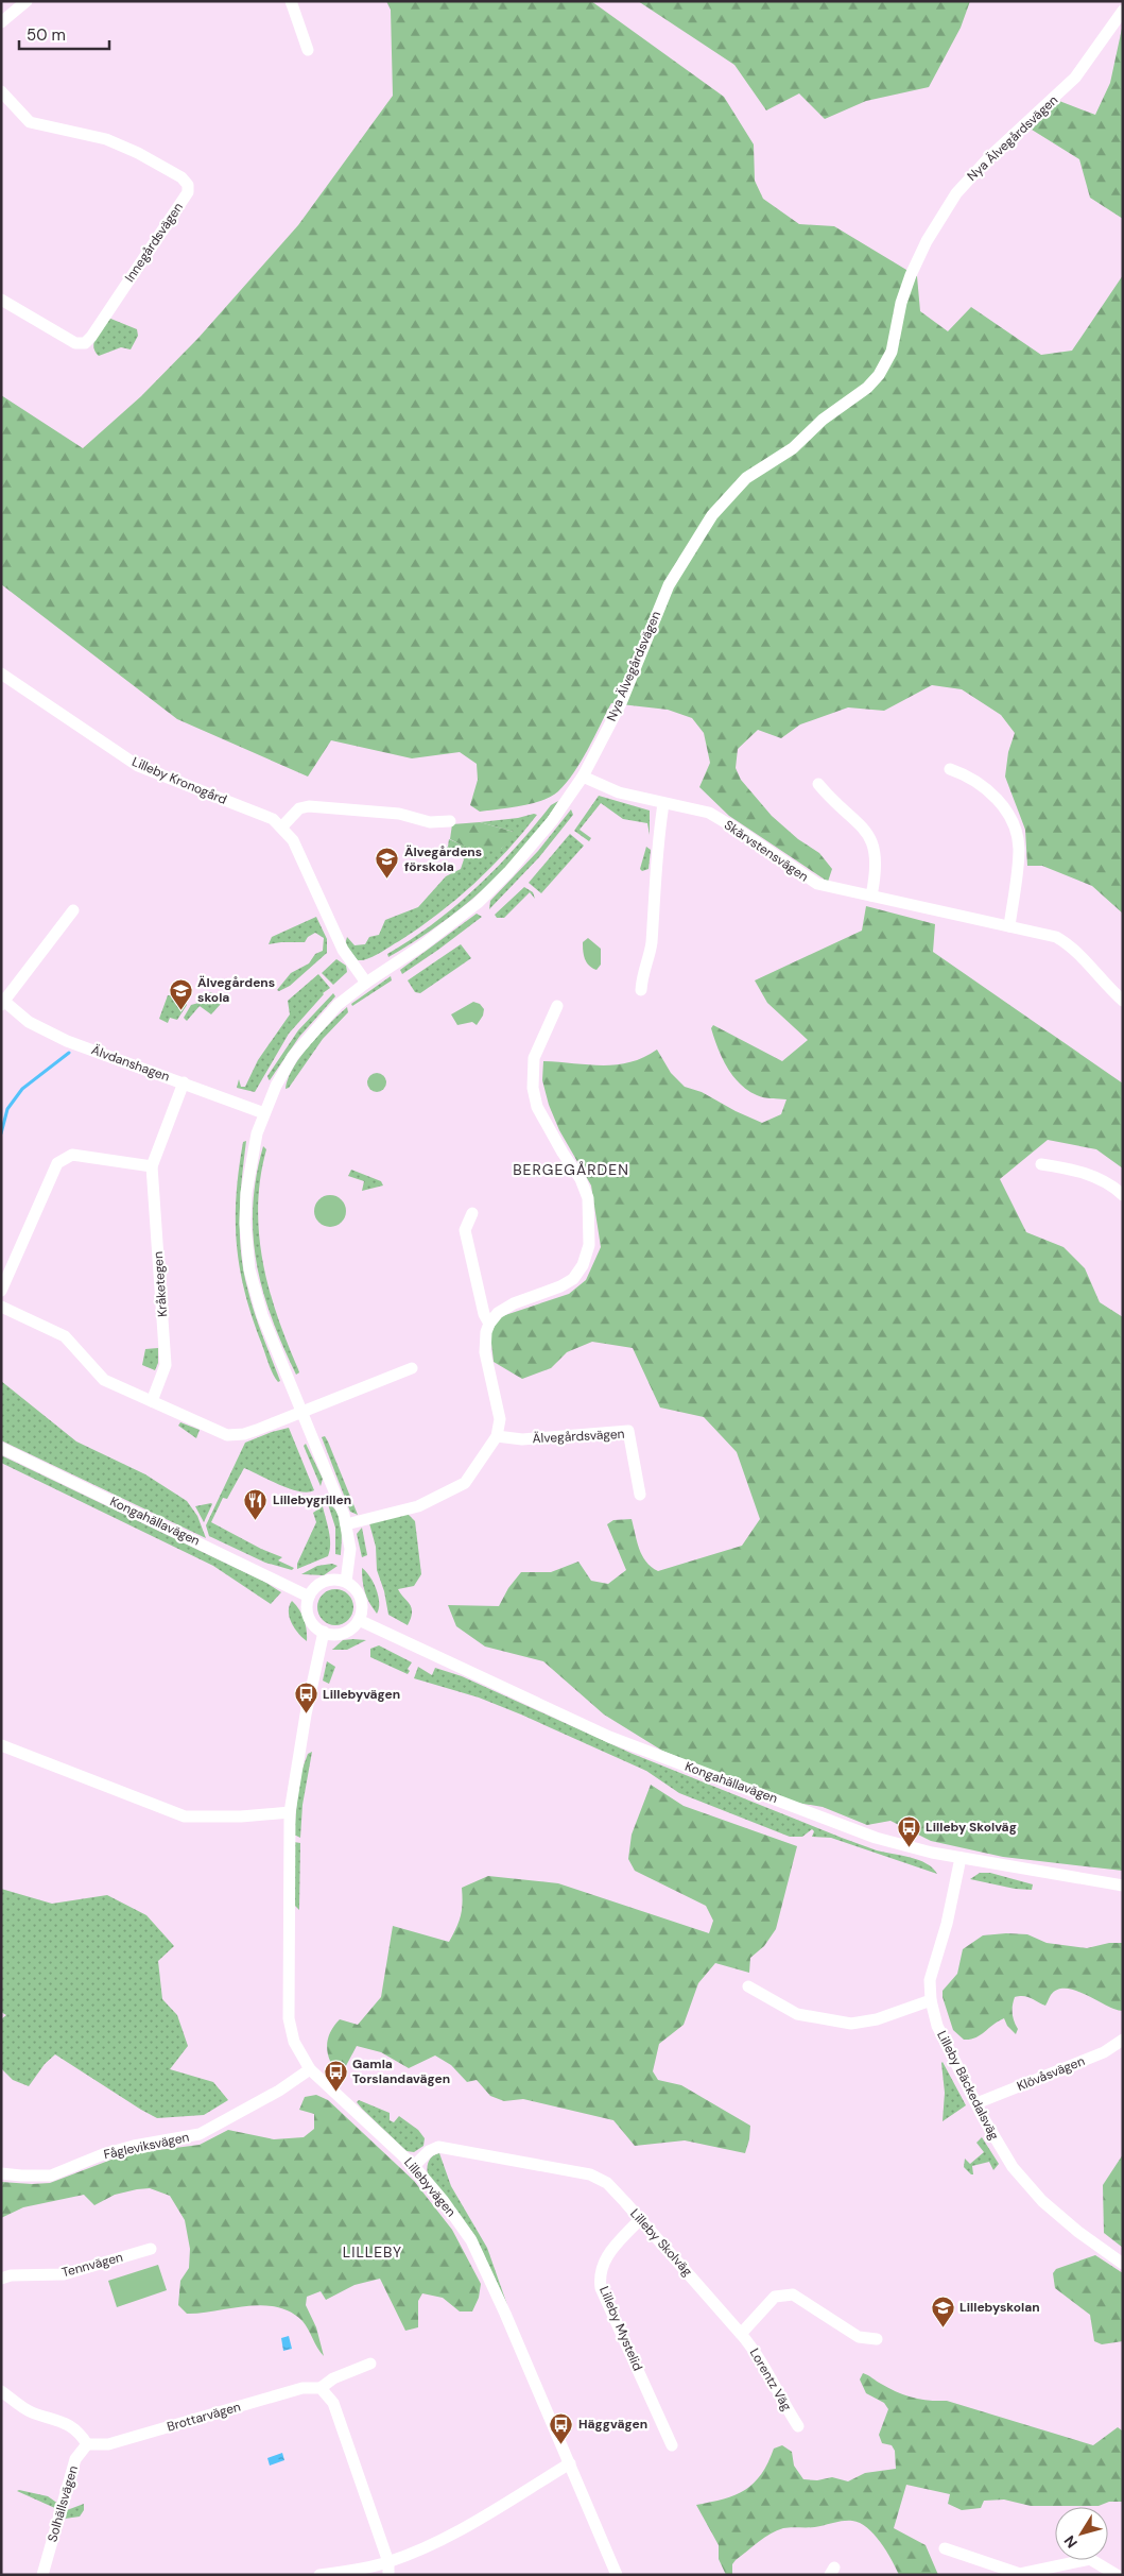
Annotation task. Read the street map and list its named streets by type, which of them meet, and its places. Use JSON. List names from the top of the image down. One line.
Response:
{"streets":{"street":["Nya Älvegårdsvägen","Innegårdsvägen","Lilleby Kronogård","Skärvstensvägen","Älvdanshagen","Kråketegen","Älvegårdsvägen","Kongahällavägen","Klövåsvägen","Lilleby Bäckedalsväg","Fågleviksvägen","Lillebyvägen","Lilleby Skolväg","Tennvägen","Lilleby Mystelid","Lorentz Väg","Brottarvägen","Solhällsvägen"]},"crossings":[["Nya Älvegårdsvägen","Lilleby Kronogård"],["Nya Älvegårdsvägen","Skärvstensvägen"],["Nya Älvegårdsvägen","Älvdanshagen"],["Nya Älvegårdsvägen","Kongahällavägen"],["Nya Älvegårdsvägen","Lillebyvägen"],["Älvdanshagen","Kråketegen"],["Kongahällavägen","Lilleby Bäckedalsväg"],["Kongahällavägen","Lillebyvägen"],["Klövåsvägen","Lilleby Bäckedalsväg"],["Fågleviksvägen","Lillebyvägen"],["Lillebyvägen","Lilleby Skolväg"],["Lilleby Skolväg","Lilleby Mystelid"],["Lilleby Skolväg","Lorentz Väg"],["Brottarvägen","Solhällsvägen"]],"districts":["BERGEGÅRDEN","LILLEBY"],"places":{"school or university":["Älvegårdens förskola","Älvegårdens skola","Lillebyskolan"],"restaurant":["Lillebygrillen"],"bus stop":["Lillebyvägen","Lilleby Skolväg","Gamla Torslandavägen","Häggvägen"]},"scale_bar":"50 m","north":"bottom left"}
